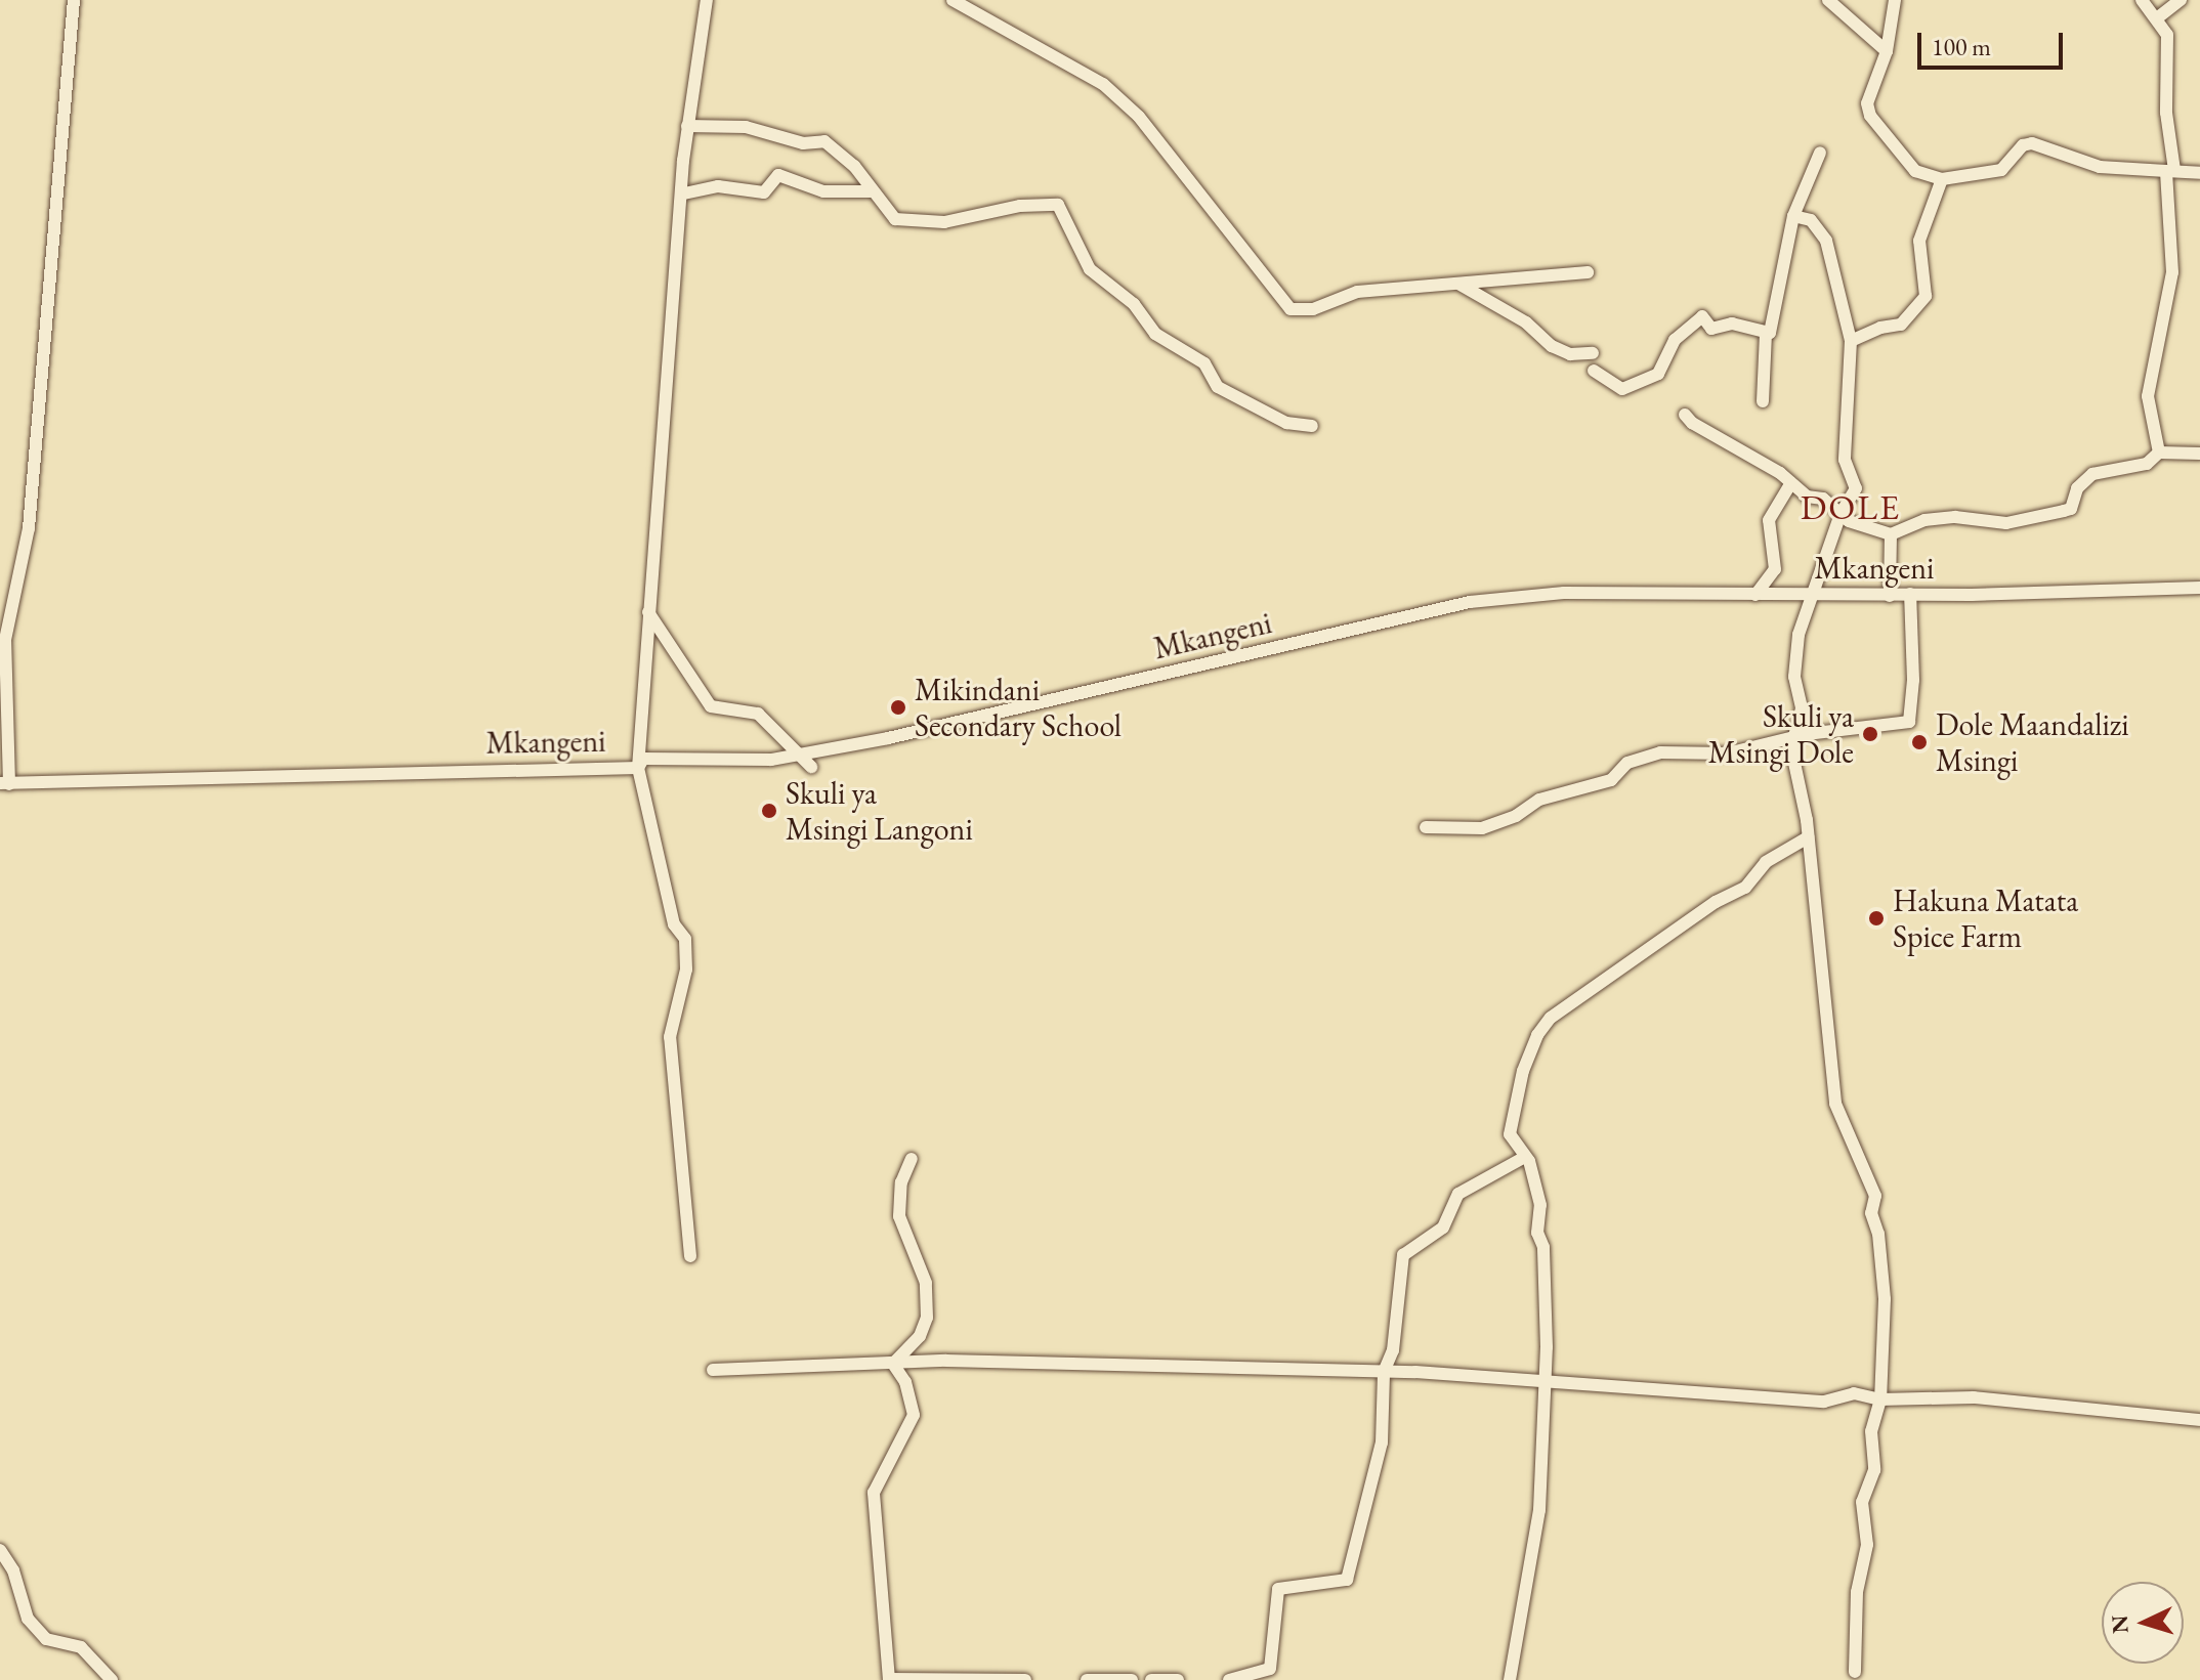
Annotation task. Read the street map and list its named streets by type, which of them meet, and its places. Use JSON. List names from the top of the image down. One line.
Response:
{"streets":{"street":["Mkangeni"]},"districts":["DOLE"],"places":["Mikindani Secondary School","Skuli ya Msingi Dole","Dole Maandalizi Msingi","Skuli ya Msingi Langoni","Hakuna Matata Spice Farm"],"scale_bar":"100 m","north":"left"}
